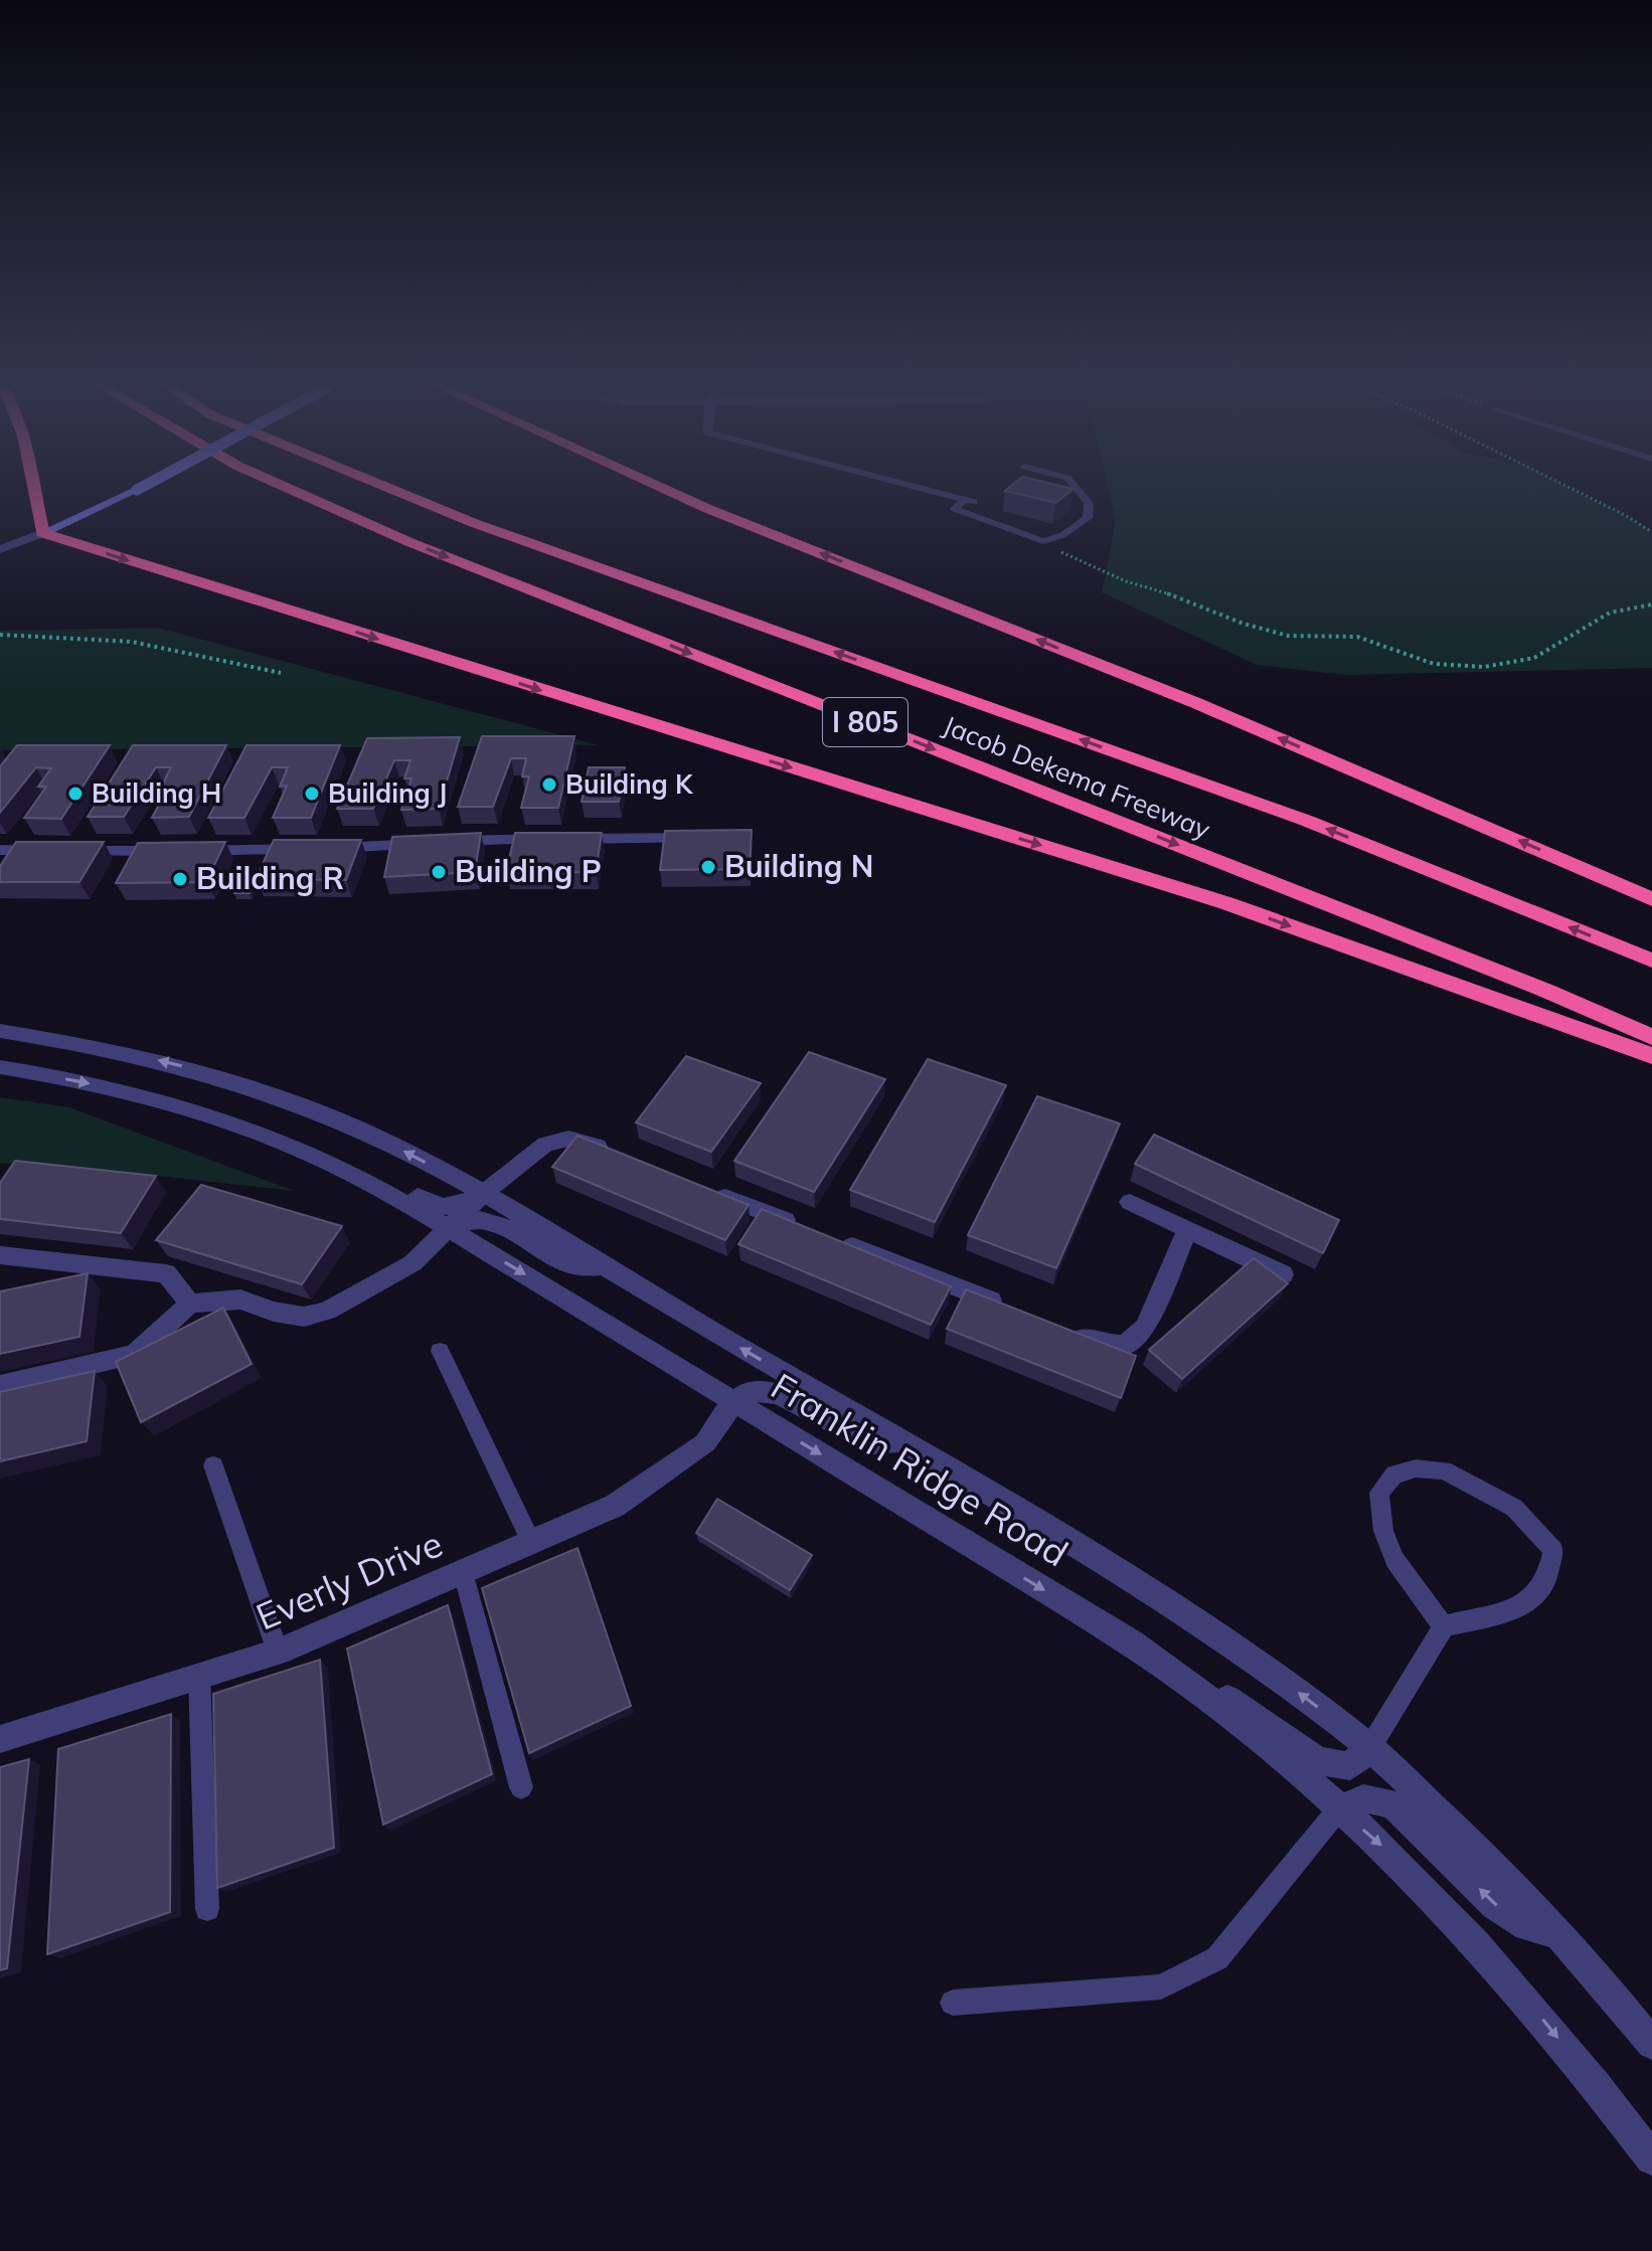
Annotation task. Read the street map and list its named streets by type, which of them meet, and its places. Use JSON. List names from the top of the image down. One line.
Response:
{"streets":{"highway":["I 805","Jacob Dekema Freeway"],"street":["Franklin Ridge Road","Everly Drive"]},"crossings":[["Franklin Ridge Road","Everly Drive"]],"places":["Building K","Building H","Building J","Building N","Building P","Building R"]}
